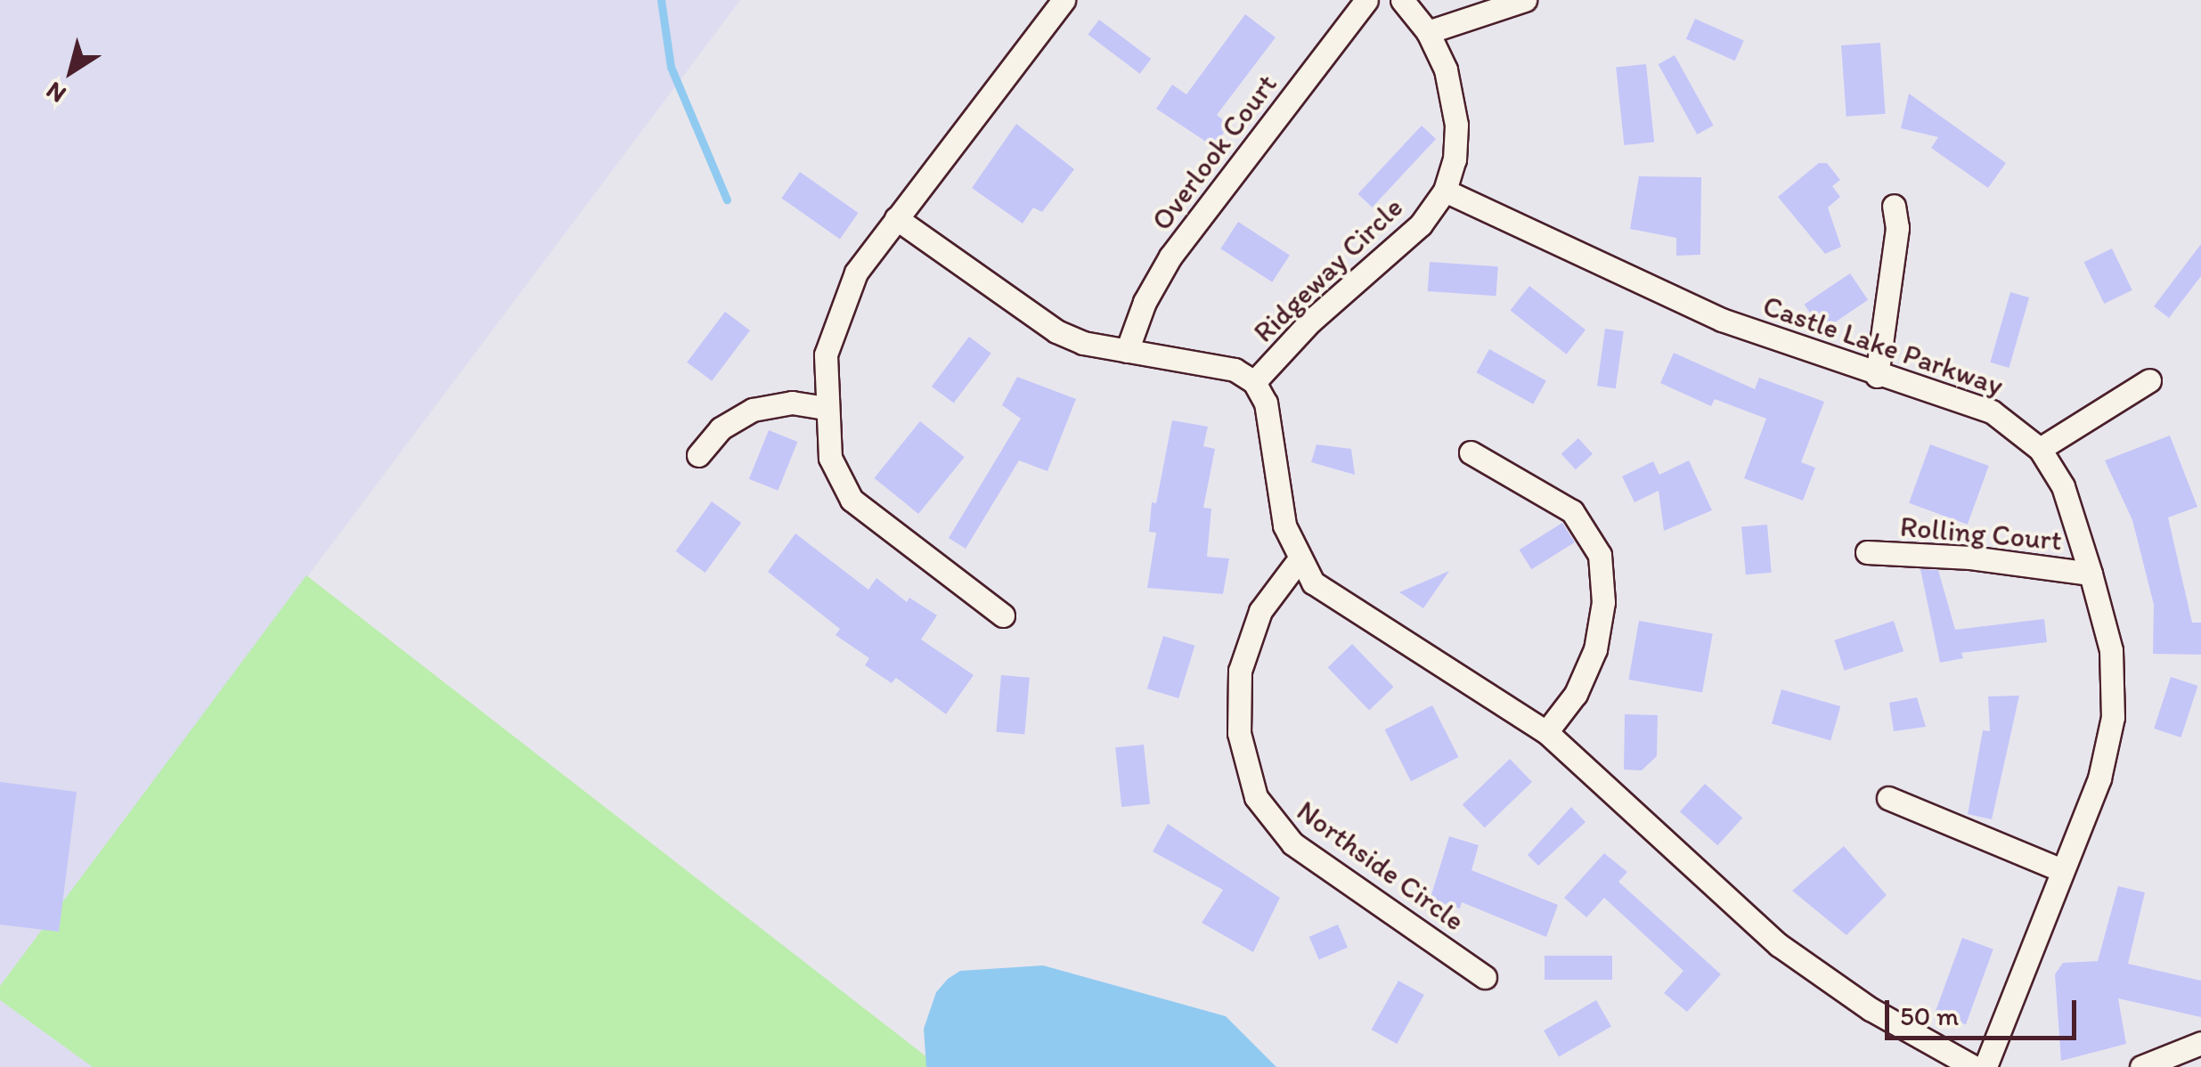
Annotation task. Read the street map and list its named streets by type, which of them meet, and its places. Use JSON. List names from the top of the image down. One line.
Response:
{"streets":{"street":["Overlook Court","Ridgeway Circle","Castle Lake Parkway","Rolling Court","Northside Circle"]},"crossings":[["Ridgeway Circle","Castle Lake Parkway"],["Castle Lake Parkway","Rolling Court"]],"scale_bar":"50 m","north":"bottom left"}
